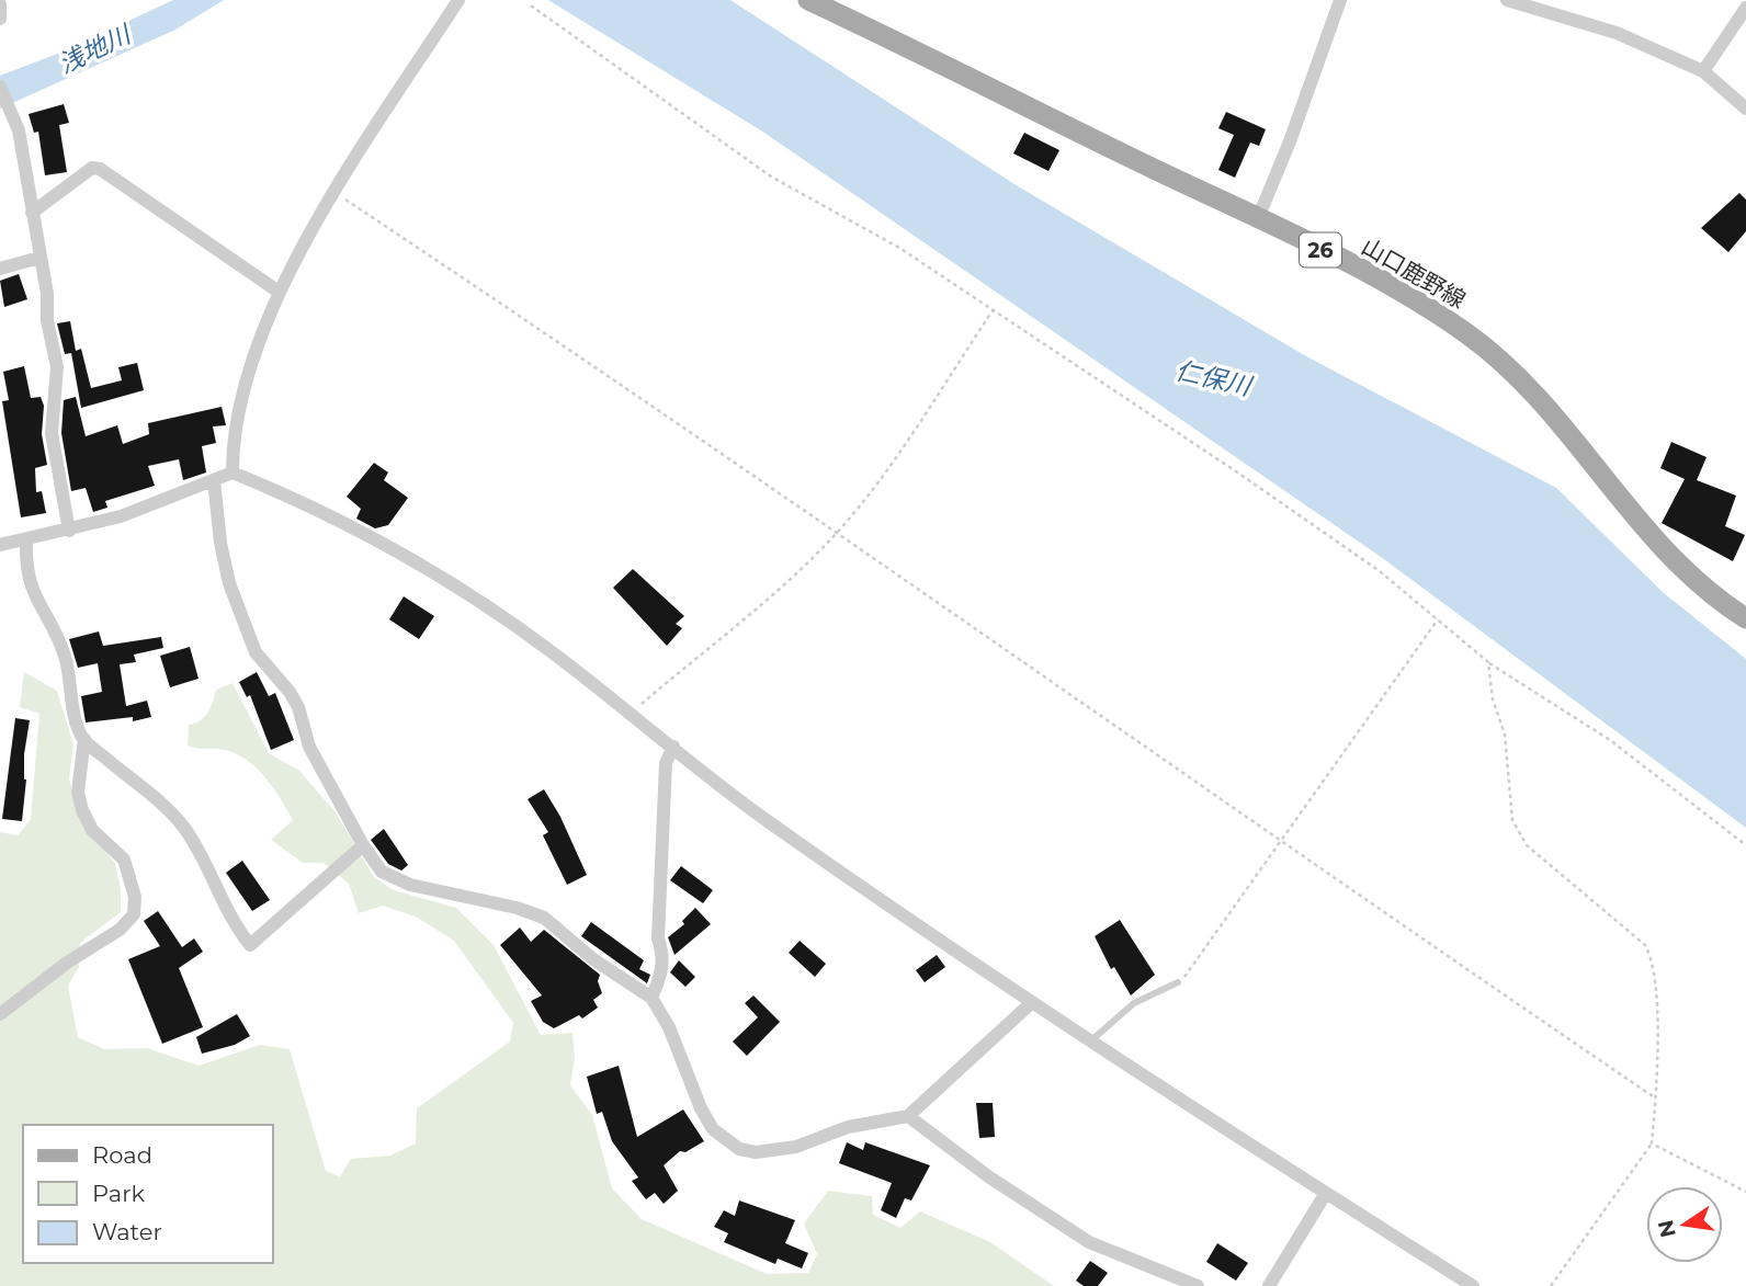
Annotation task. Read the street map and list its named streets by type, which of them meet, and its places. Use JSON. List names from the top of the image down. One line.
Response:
{"streets":{"main road":["26","山口鹿野線"]},"water":["浅地川","仁保川"],"legend":["Road","Park","Water"],"north":"left"}
